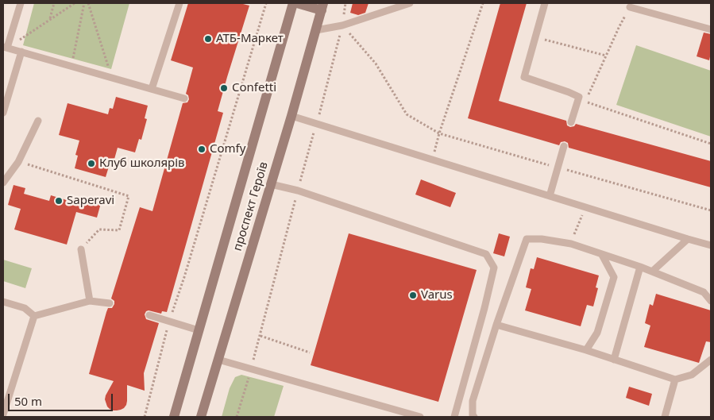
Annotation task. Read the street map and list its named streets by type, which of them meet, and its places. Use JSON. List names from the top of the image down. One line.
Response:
{"streets":{"main road":["проспект Героїв"]},"places":["АТБ-Маркет","Confetti","Comfy","Клуб школярів","Saperavi","Varus"],"scale_bar":"50 m"}
